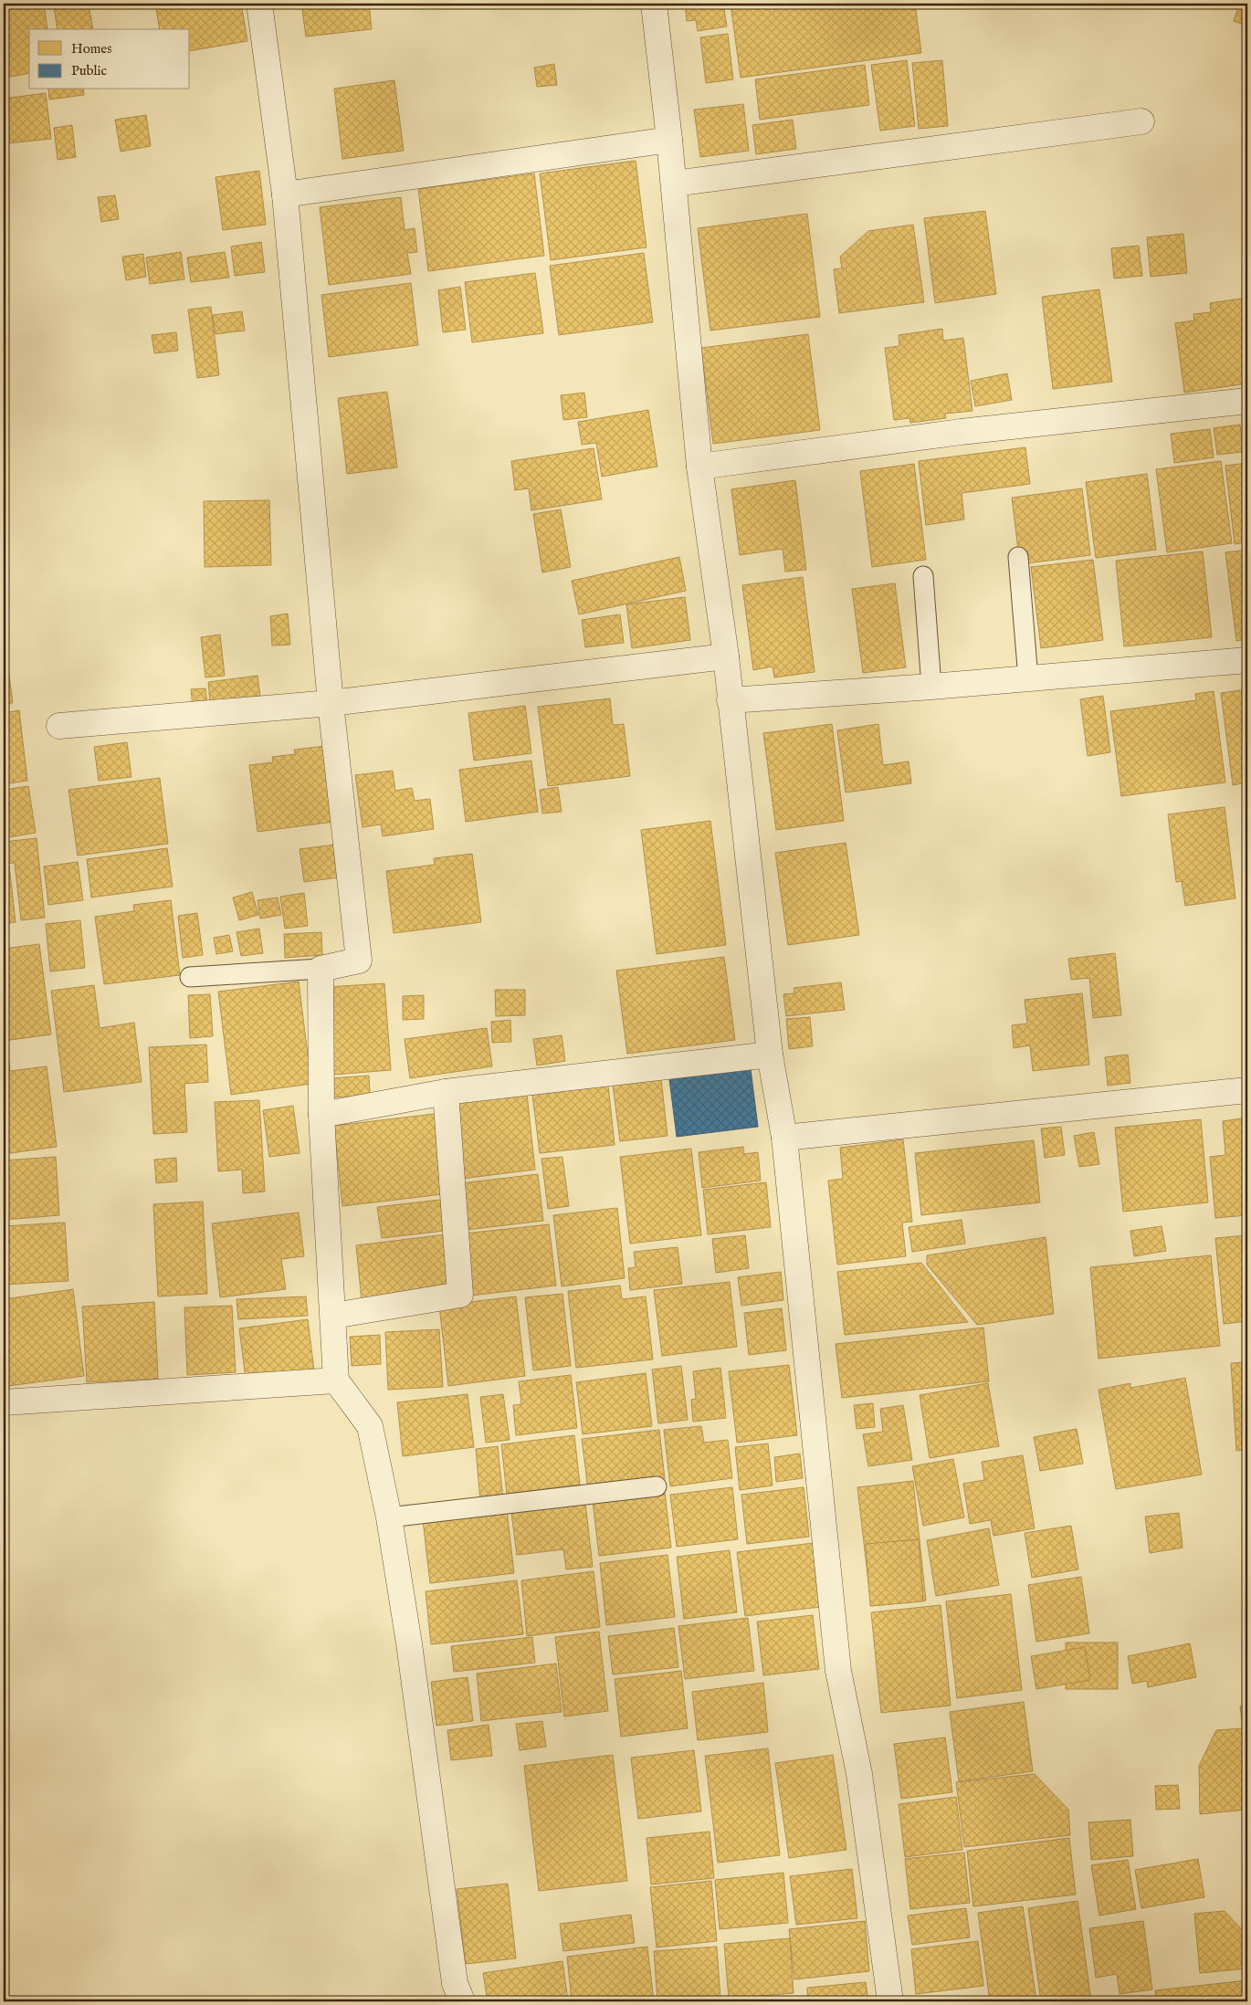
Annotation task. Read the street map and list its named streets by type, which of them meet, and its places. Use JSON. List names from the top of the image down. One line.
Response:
{"legend":["Homes","Public"]}
